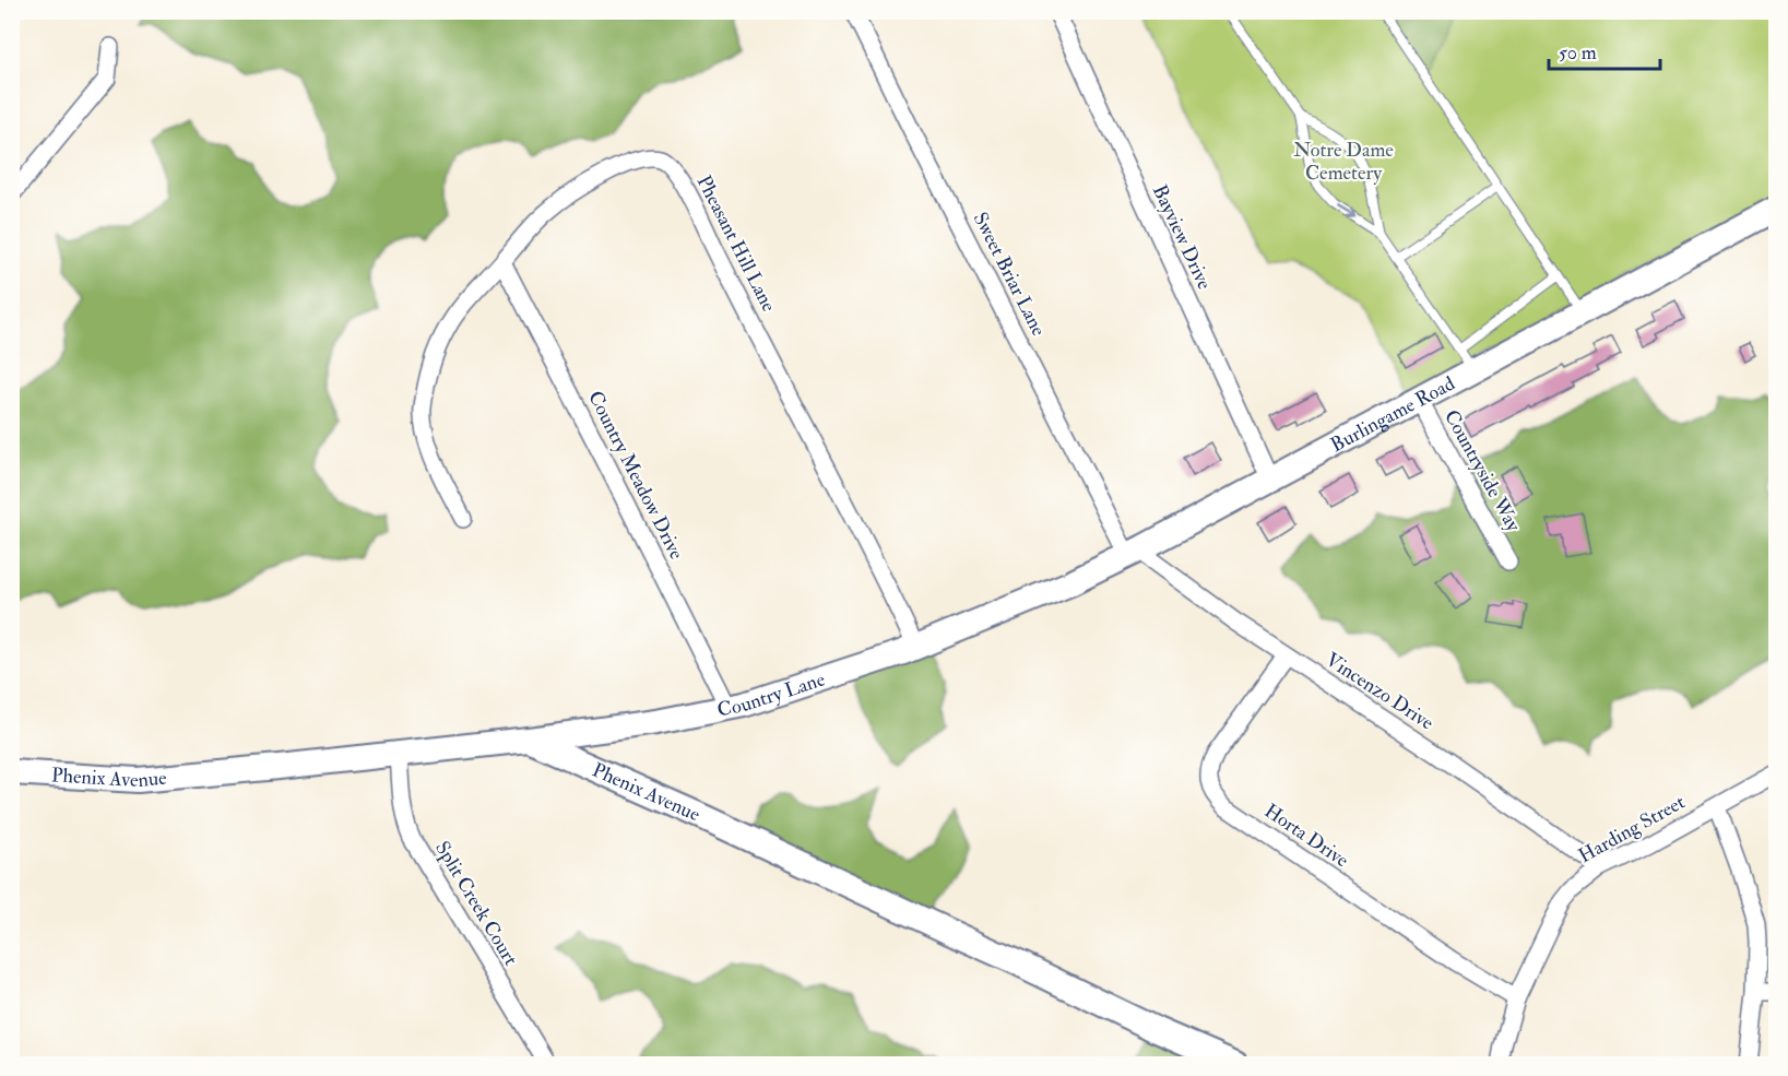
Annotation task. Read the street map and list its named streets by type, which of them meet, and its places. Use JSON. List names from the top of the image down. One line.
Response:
{"streets":{"street":["Bayview Drive","Pheasant Hill Lane","Sweet Briar Lane","Burlingame Road","Countryside Way","Country Meadow Drive","Vincenzo Drive","Country Lane","Phenix Avenue","Harding Street","Horta Drive","Split Creek Court"]},"crossings":[["Bayview Drive","Burlingame Road"],["Pheasant Hill Lane","Country Meadow Drive"],["Pheasant Hill Lane","Country Lane"],["Sweet Briar Lane","Burlingame Road"],["Sweet Briar Lane","Vincenzo Drive"],["Burlingame Road","Countryside Way"],["Burlingame Road","Vincenzo Drive"],["Burlingame Road","Country Lane"],["Country Meadow Drive","Country Lane"],["Vincenzo Drive","Harding Street"],["Vincenzo Drive","Horta Drive"],["Country Lane","Phenix Avenue"],["Phenix Avenue","Split Creek Court"],["Harding Street","Horta Drive"]],"parks":["Notre Dame Cemetery"],"scale_bar":"50 m"}
